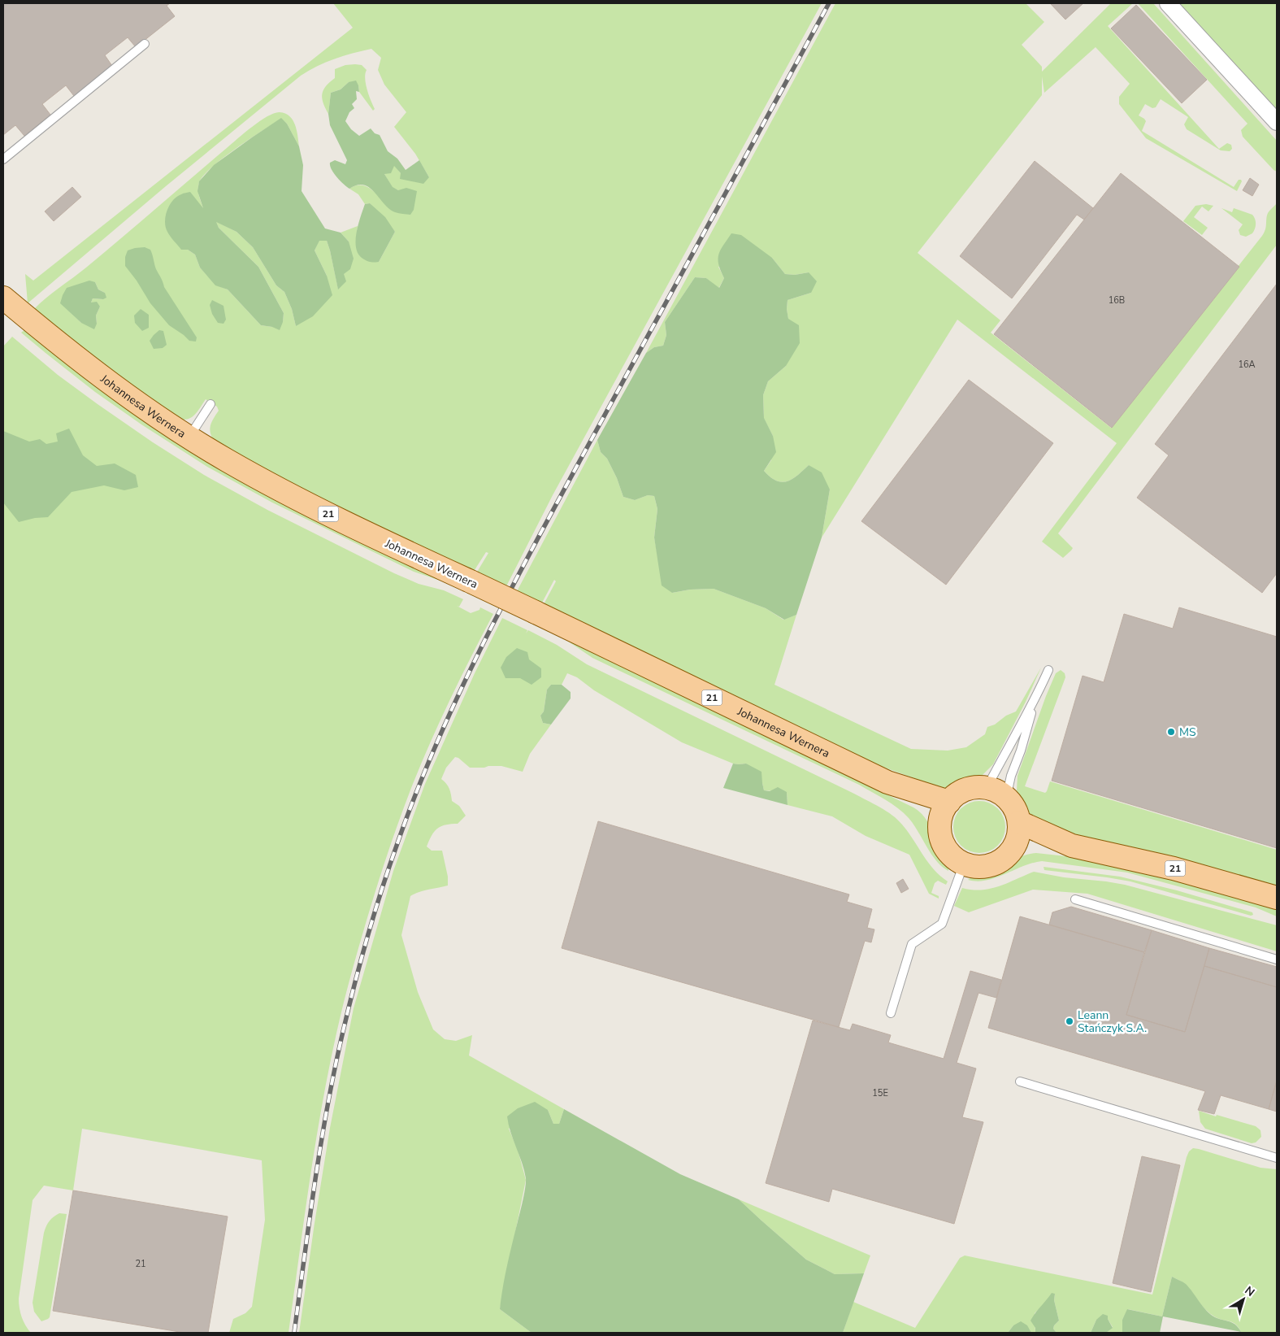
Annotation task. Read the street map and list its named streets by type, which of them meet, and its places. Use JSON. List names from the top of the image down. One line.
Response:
{"streets":{"main road":["Johannesa Wernera","21"]},"crossings":[["Johannesa Wernera","21"]],"places":["MS","Leann Stańczyk S.A."],"house_numbers":["16B","16A","15E","21"],"north":"top right"}
